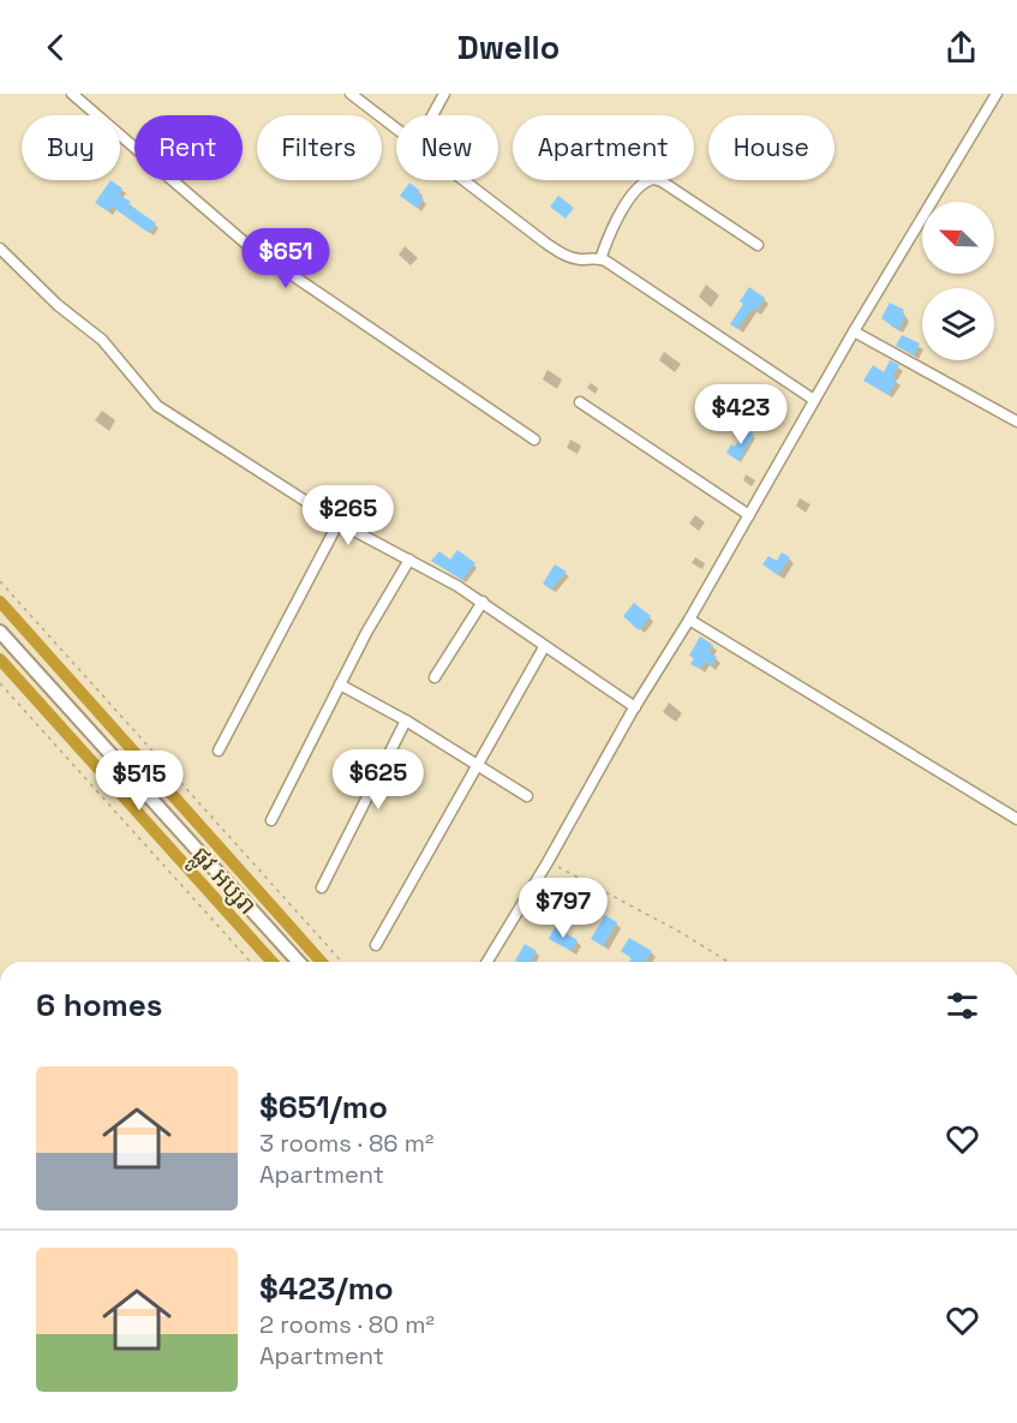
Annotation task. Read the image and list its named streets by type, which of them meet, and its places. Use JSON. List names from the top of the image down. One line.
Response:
{"streets":{"street":["ផ្លូវ អប្សរា"]},"north":"top left","page":{"header":"Dwello","chip":["Buy","Rent","Filters","New","Apartment","House"],"price":["$651","$423","$265","$625","$515","$797"],"heading":"6 homes","list":[{"name":"$651/mo","note":"3 rooms · 86 m² · Apartment"},{"name":"$423/mo","note":"2 rooms · 80 m² · Apartment"}]}}
